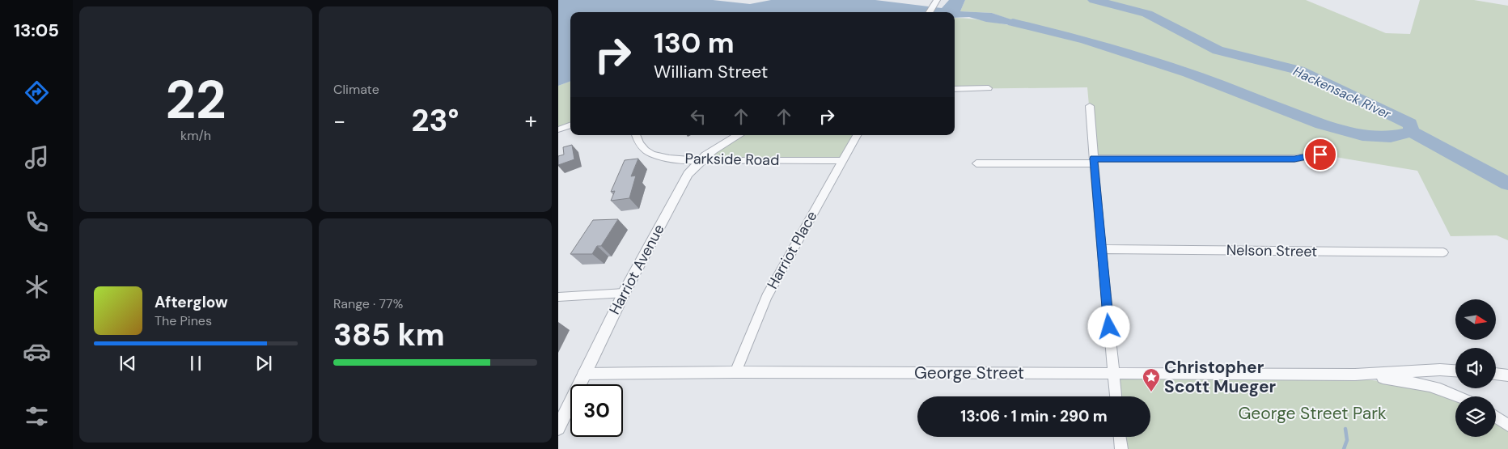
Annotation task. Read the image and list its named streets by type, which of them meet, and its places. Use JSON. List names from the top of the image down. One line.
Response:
{"streets":{"street":["Parkside Road","Harriot Place","Nelson Street","Harriot Avenue","George Street"]},"crossings":[["Parkside Road","Harriot Place"],["Parkside Road","Harriot Avenue"],["Harriot Place","George Street"],["Harriot Avenue","George Street"]],"water":["Hackensack River"],"parks":["George Street Park"],"places":{"place":["Christopher Scott Mueger"]},"north":"right","page":{"tabs":"13:05","tile":[["22","km/h"],"Climate",["Range · 77%","385 km"]],"turn":["130 m","William Street"],"heat":["−","23°","+"],"song":["Afterglow","The Pines"],"limit":"30","trip":"13:06 · 1 min · 290 m"}}
